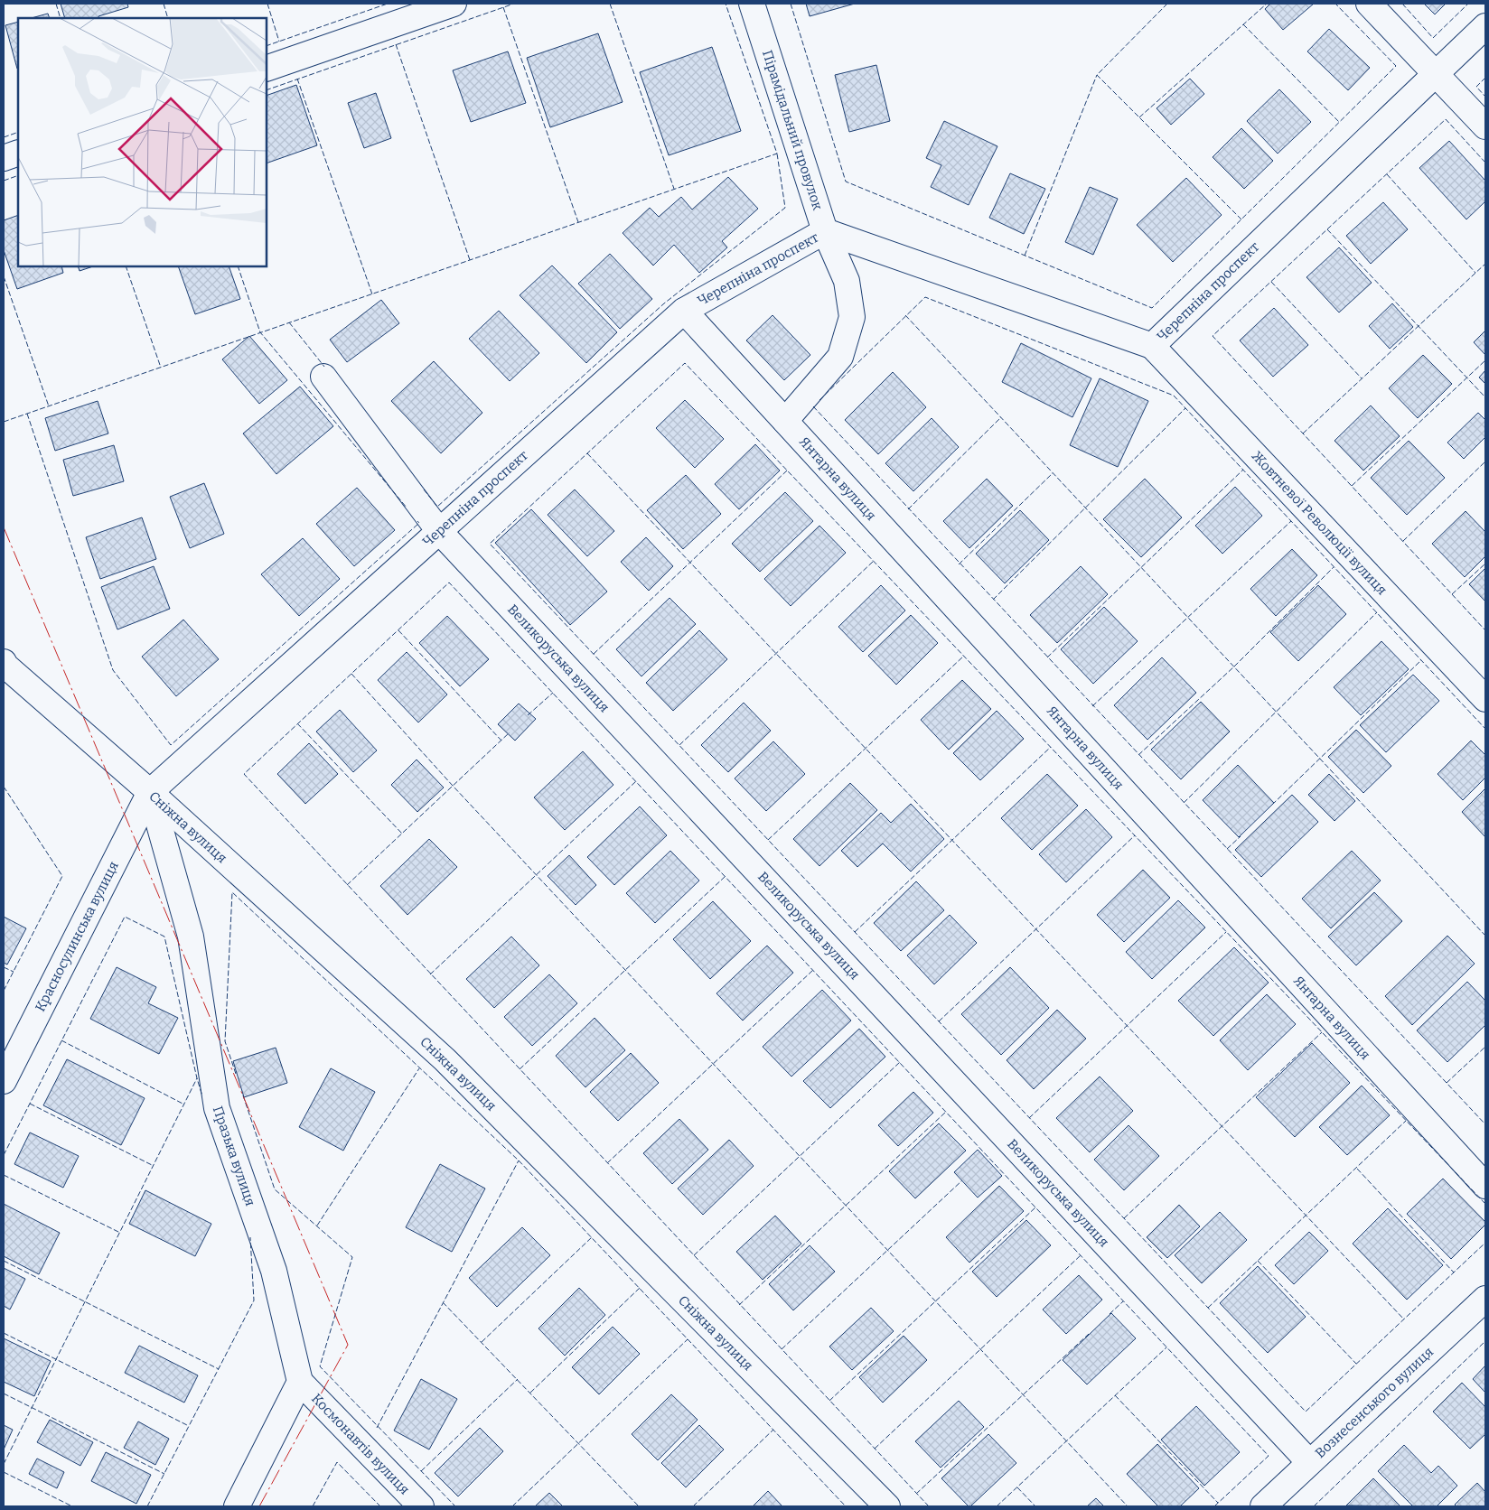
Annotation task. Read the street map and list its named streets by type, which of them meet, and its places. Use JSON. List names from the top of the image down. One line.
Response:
{"streets":{"street":["Пірамідальний провулок","Черепніна проспект","Янтарна вулиця","Жовтневої Революції вулиця","Великоруська вулиця","Сніжна вулиця","Красносулинська вулиця","Празька вулиця","Вознесенського вулиця","Космонавтів вулиця"]},"crossings":[["Пірамідальний провулок","Черепніна проспект"],["Пірамідальний провулок","Янтарна вулиця"],["Черепніна проспект","Янтарна вулиця"],["Черепніна проспект","Жовтневої Революції вулиця"],["Черепніна проспект","Великоруська вулиця"],["Черепніна проспект","Сніжна вулиця"],["Черепніна проспект","Красносулинська вулиця"],["Черепніна проспект","Празька вулиця"],["Великоруська вулиця","Вознесенського вулиця"],["Сніжна вулиця","Красносулинська вулиця"],["Сніжна вулиця","Празька вулиця"],["Красносулинська вулиця","Празька вулиця"],["Празька вулиця","Космонавтів вулиця"]]}
